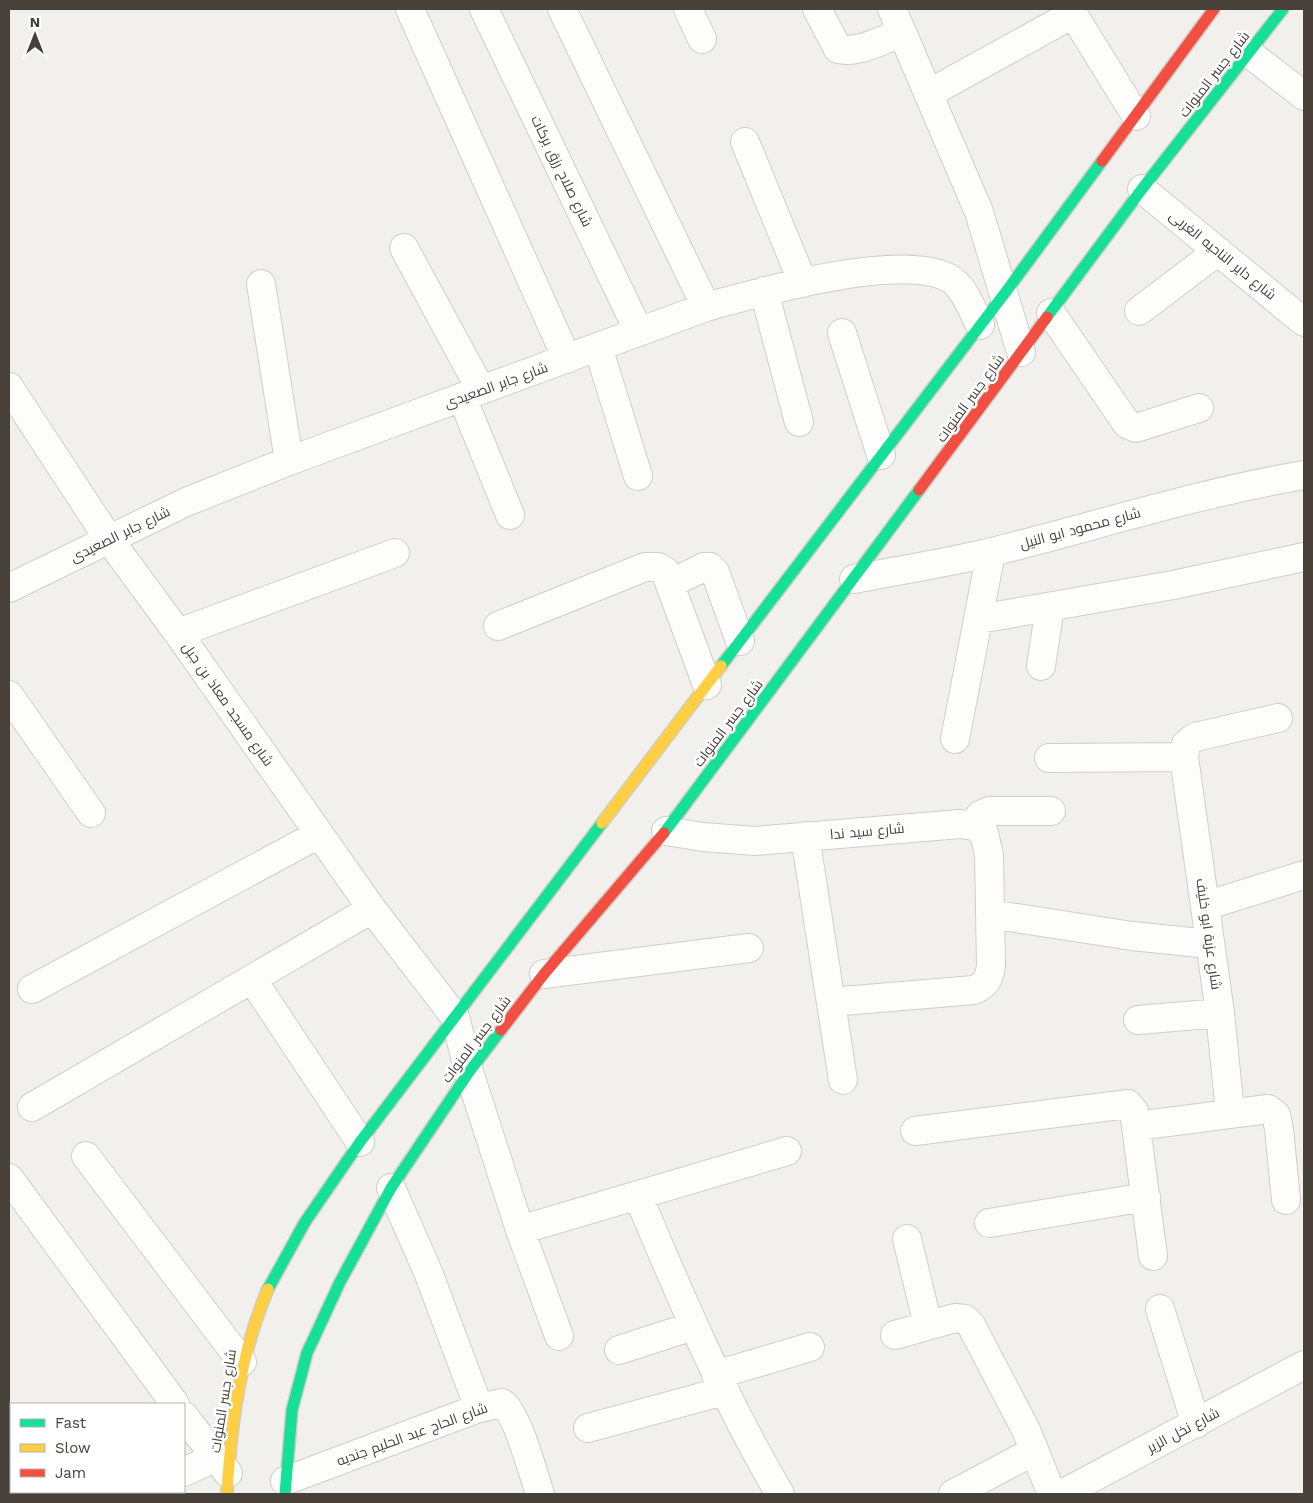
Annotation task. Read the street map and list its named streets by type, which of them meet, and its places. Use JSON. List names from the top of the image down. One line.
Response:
{"streets":{"street":["شارع جسر المنوات","شارع صلاح رزق بركات","شارع داير الناحيه الغربى","شارع جابر الصعيدى","شارع محمود ابو النيل","شارع مسجد معاذ بن جبل","شارع سيد ندا","شارع عزبة ابو خليف","شارع نخل الزير","شارع الحاج عبد الحليم جنديه"]},"crossings":[["شارع جسر المنوات","شارع داير الناحيه الغربى"],["شارع جسر المنوات","شارع جابر الصعيدى"],["شارع جسر المنوات","شارع محمود ابو النيل"],["شارع جسر المنوات","شارع مسجد معاذ بن جبل"],["شارع جسر المنوات","شارع سيد ندا"],["شارع جسر المنوات","شارع الحاج عبد الحليم جنديه"],["شارع صلاح رزق بركات","شارع جابر الصعيدى"],["شارع جابر الصعيدى","شارع مسجد معاذ بن جبل"]],"legend":["Fast","Slow","Jam"],"north":"top"}
